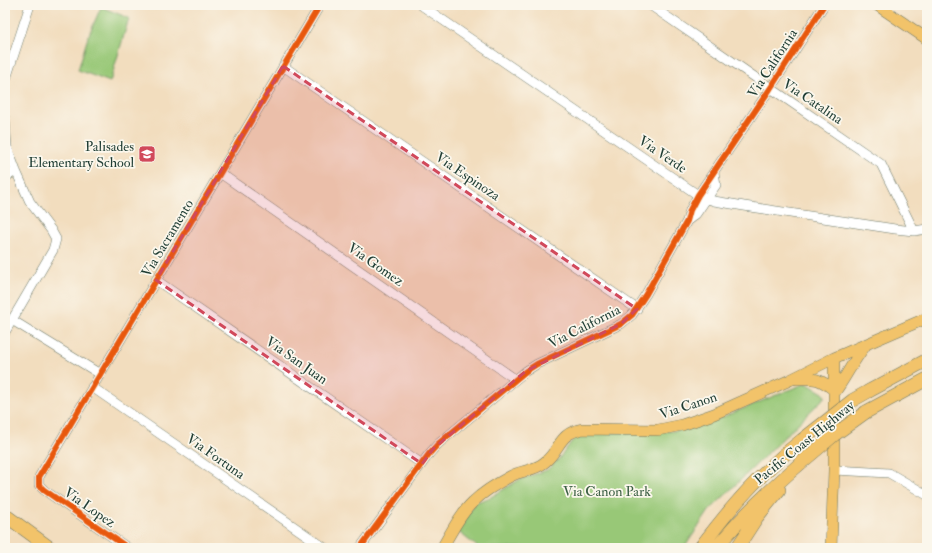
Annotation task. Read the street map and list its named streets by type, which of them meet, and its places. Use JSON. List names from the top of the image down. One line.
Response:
{"streets":{"highway":["Pacific Coast Highway"],"main road":["Via Canon"],"street":["Via California","Via Catalina","Via Verde","Via Espinoza","Via Sacramento","Via Gomez","Via San Juan","Via Fortuna","Via Lopez"]},"crossings":[["Via California","Via Catalina"],["Via California","Via Verde"],["Via California","Via Espinoza"],["Via California","Via Gomez"],["Via California","Via San Juan"],["Via Catalina","Via Verde"],["Via Espinoza","Via Sacramento"],["Via Sacramento","Via Gomez"],["Via Sacramento","Via San Juan"],["Via Sacramento","Via Fortuna"],["Via Sacramento","Via Lopez"]],"parks":["Via Canon Park"],"places":{"school or university":["Palisades Elementary School"]}}
